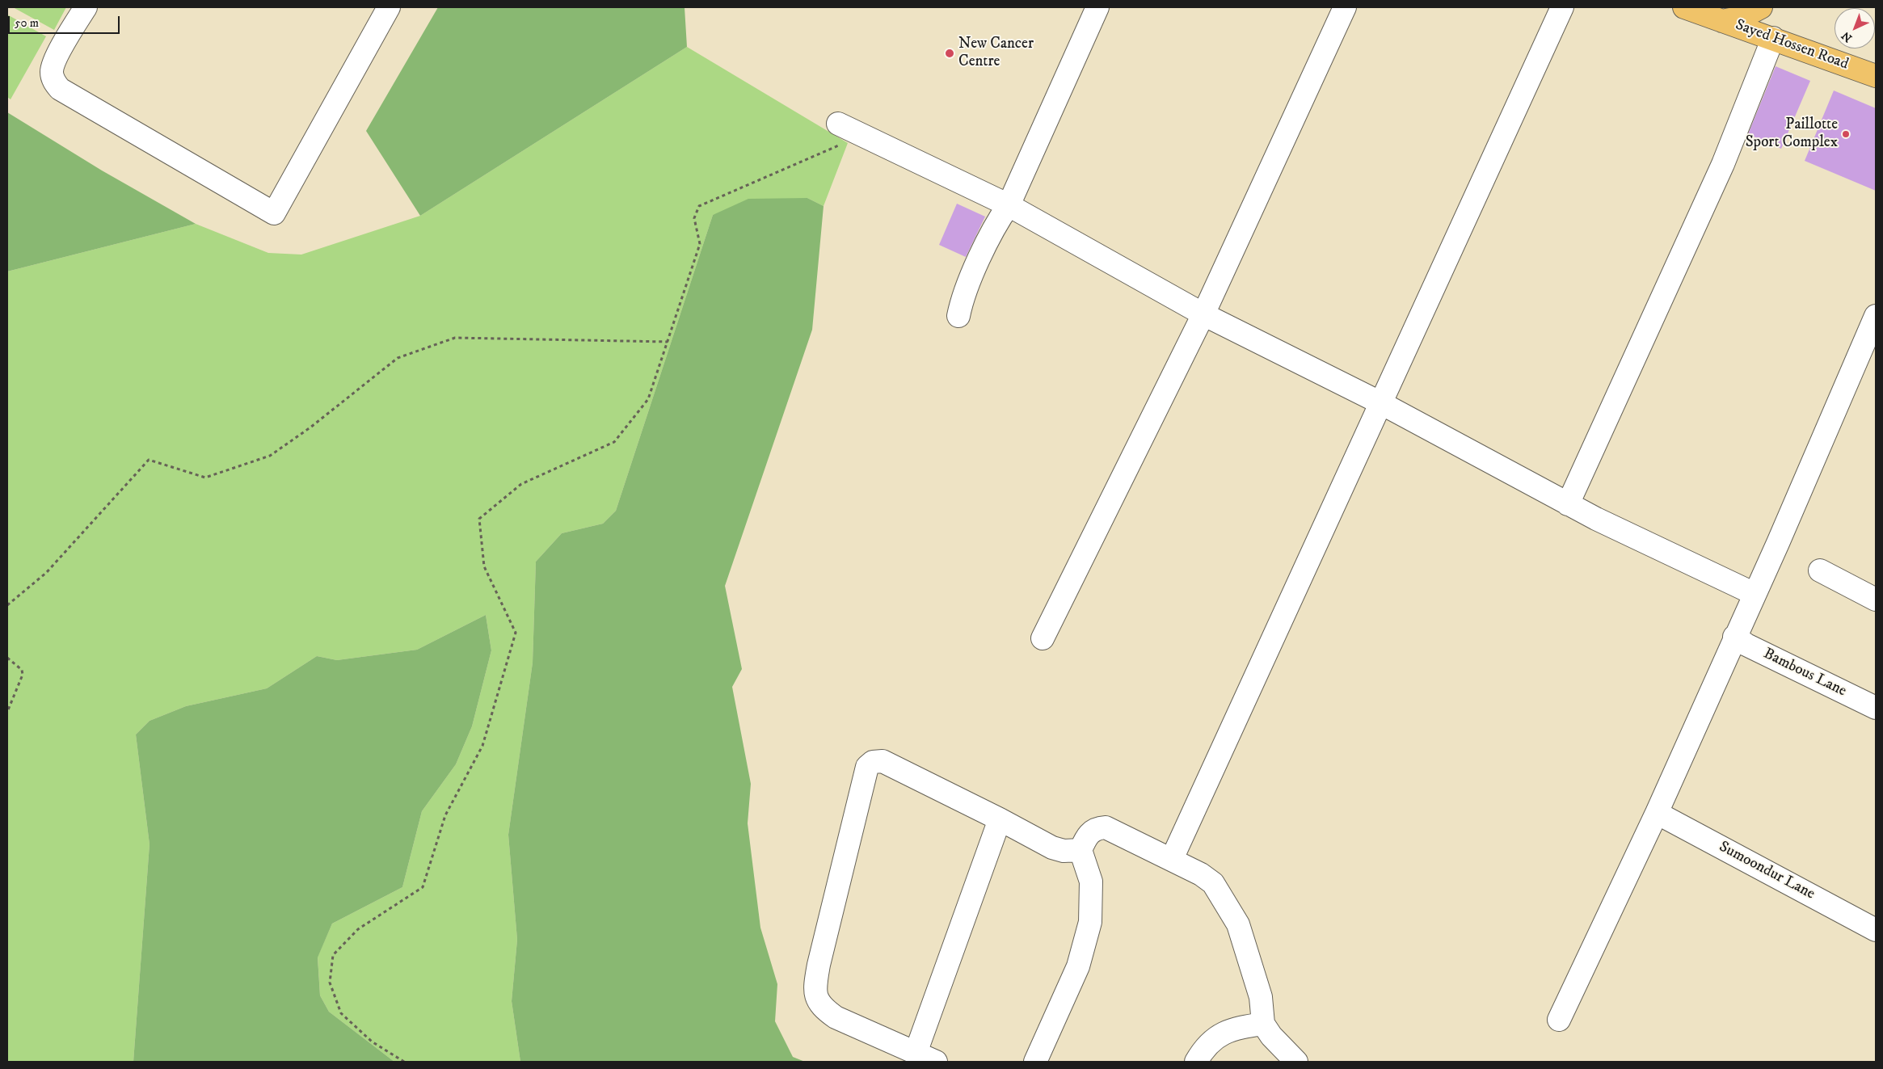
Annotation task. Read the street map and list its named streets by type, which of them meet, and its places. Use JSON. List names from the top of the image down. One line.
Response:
{"streets":{"main road":["Sayed Hossen Road"],"street":["Bambous Lane","Sumoondur Lane"]},"places":["New Cancer Centre","Paillotte Sport Complex"],"scale_bar":"50 m","north":"bottom left"}
